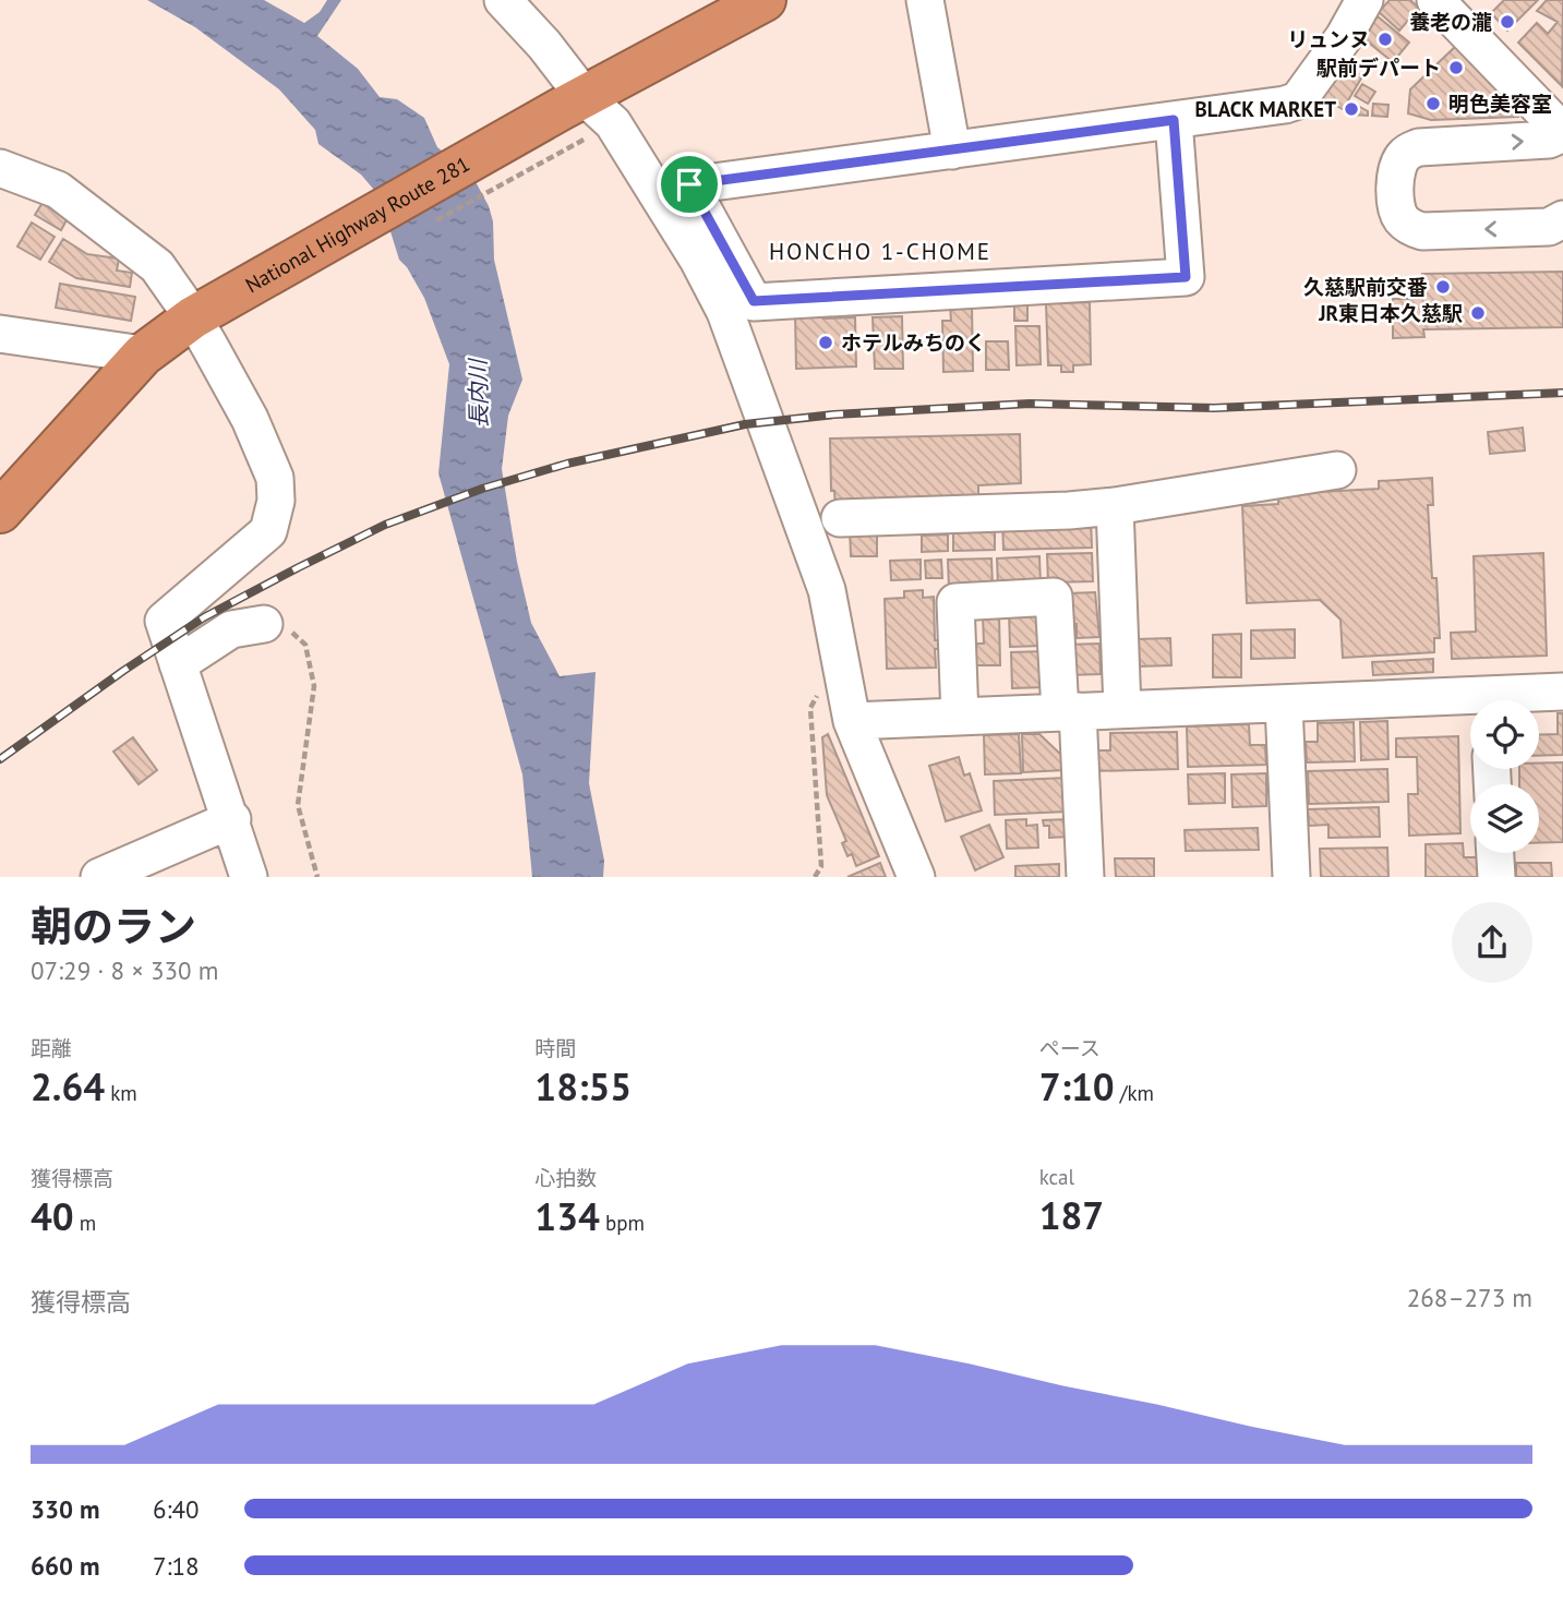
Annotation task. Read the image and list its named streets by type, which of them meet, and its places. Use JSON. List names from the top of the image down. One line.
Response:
{"streets":{"highway":["National Highway Route 281"]},"districts":["HONCHO 1-CHOME"],"water":["長内川"],"places":["養老の瀧","リュンヌ","駅前デパート","明色美容室","BLACK MARKET","久慈駅前交番","JR東日本久慈駅","ホテルみちのく"],"page":{"heading":["朝のラン","07:29 · 8 × 330 m"],"stats":[["距離","2.64 km"],["時間","18:55"],["ペース","7:10 /km"],["獲得標高","40 m"],["心拍数","134 bpm"],["kcal","187"]],"chart":["獲得標高","268–273 m"],"list":[{"name":"330 m","note":"6:40"},{"name":"660 m","note":"7:18"}]}}
